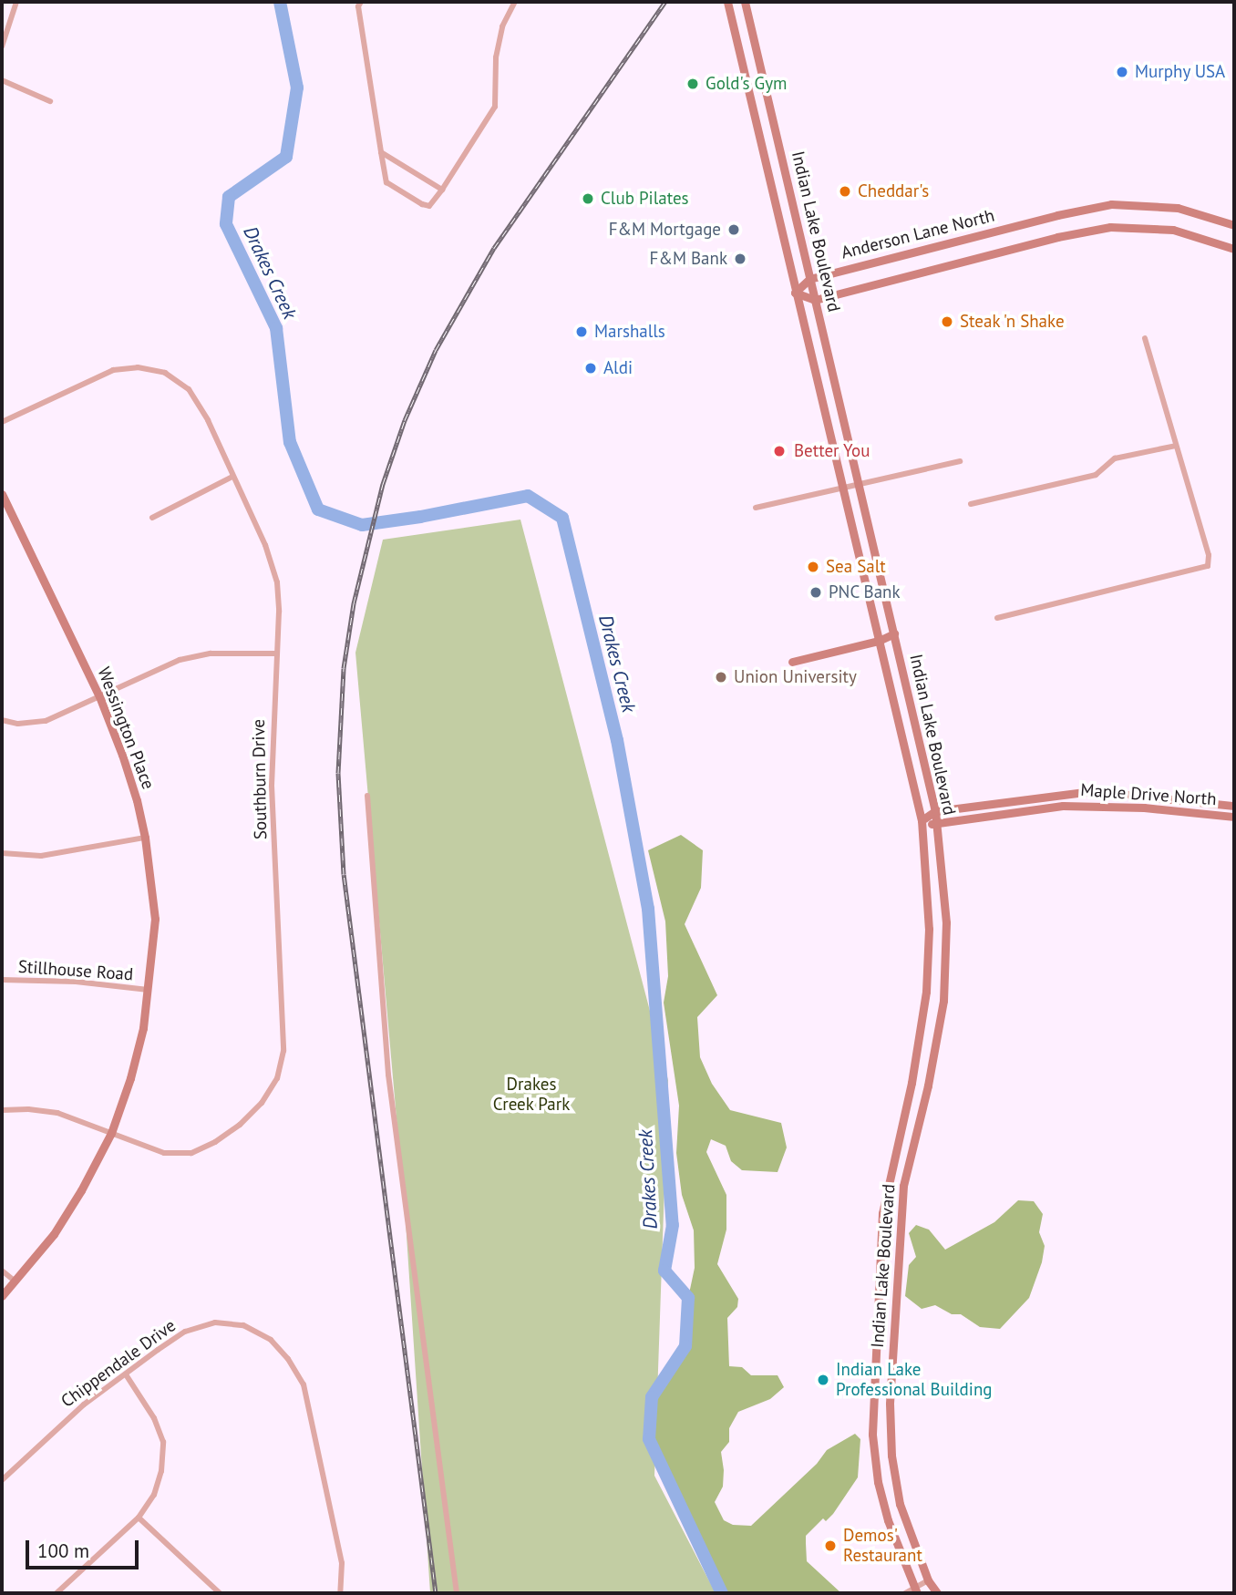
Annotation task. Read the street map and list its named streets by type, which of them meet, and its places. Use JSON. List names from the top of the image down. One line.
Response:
{"streets":{"main road":["Indian Lake Boulevard","Anderson Lane North","Wessington Place","Maple Drive North"],"street":["Southburn Drive","Stillhouse Road","Chippendale Drive"]},"crossings":[["Indian Lake Boulevard","Anderson Lane North"],["Indian Lake Boulevard","Maple Drive North"],["Wessington Place","Southburn Drive"],["Wessington Place","Stillhouse Road"]],"water":["Drakes Creek"],"parks":["Drakes Creek Park"],"places":["Murphy USA","Gold's Gym","Cheddar's","Club Pilates","F&M Mortgage","F&M Bank","Steak 'n Shake","Marshalls","Aldi","Better You","Sea Salt","PNC Bank","Union University","Indian Lake Professional Building","Demos' Restaurant"],"scale_bar":"100 m"}
